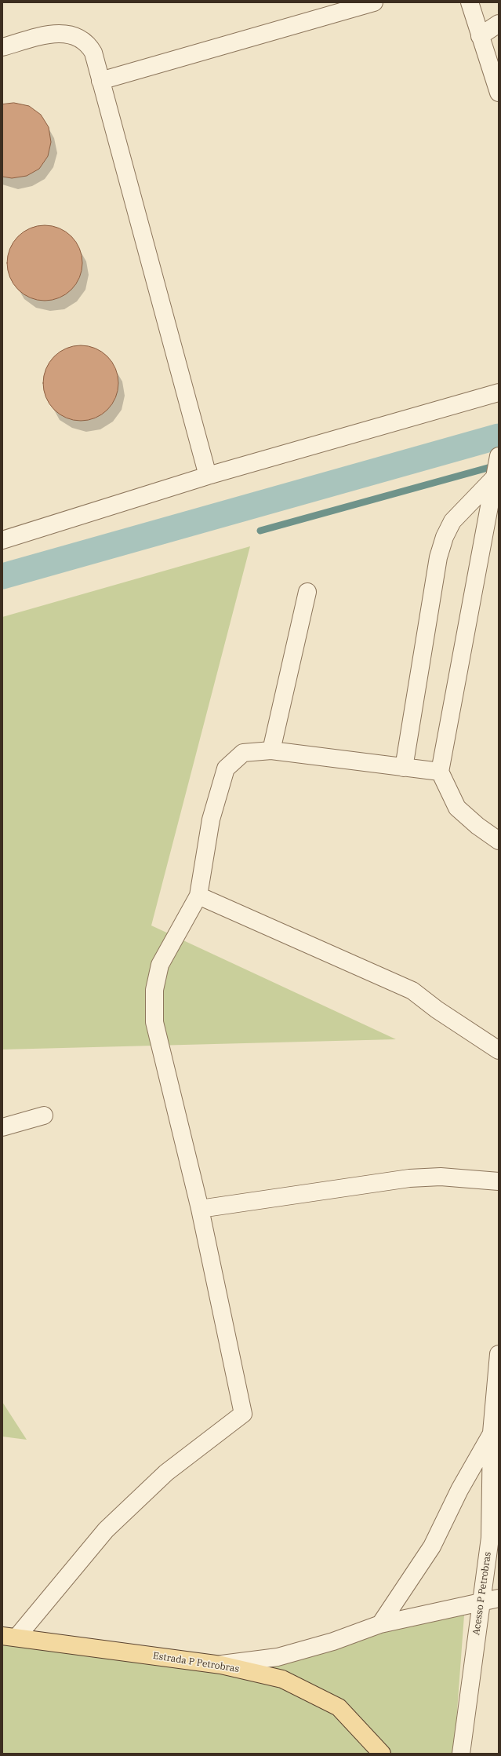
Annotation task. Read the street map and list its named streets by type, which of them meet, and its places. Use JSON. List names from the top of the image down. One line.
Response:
{"streets":{"main road":["Estrada P Petrobras"],"lane":["Acesso P Petrobras"]}}
